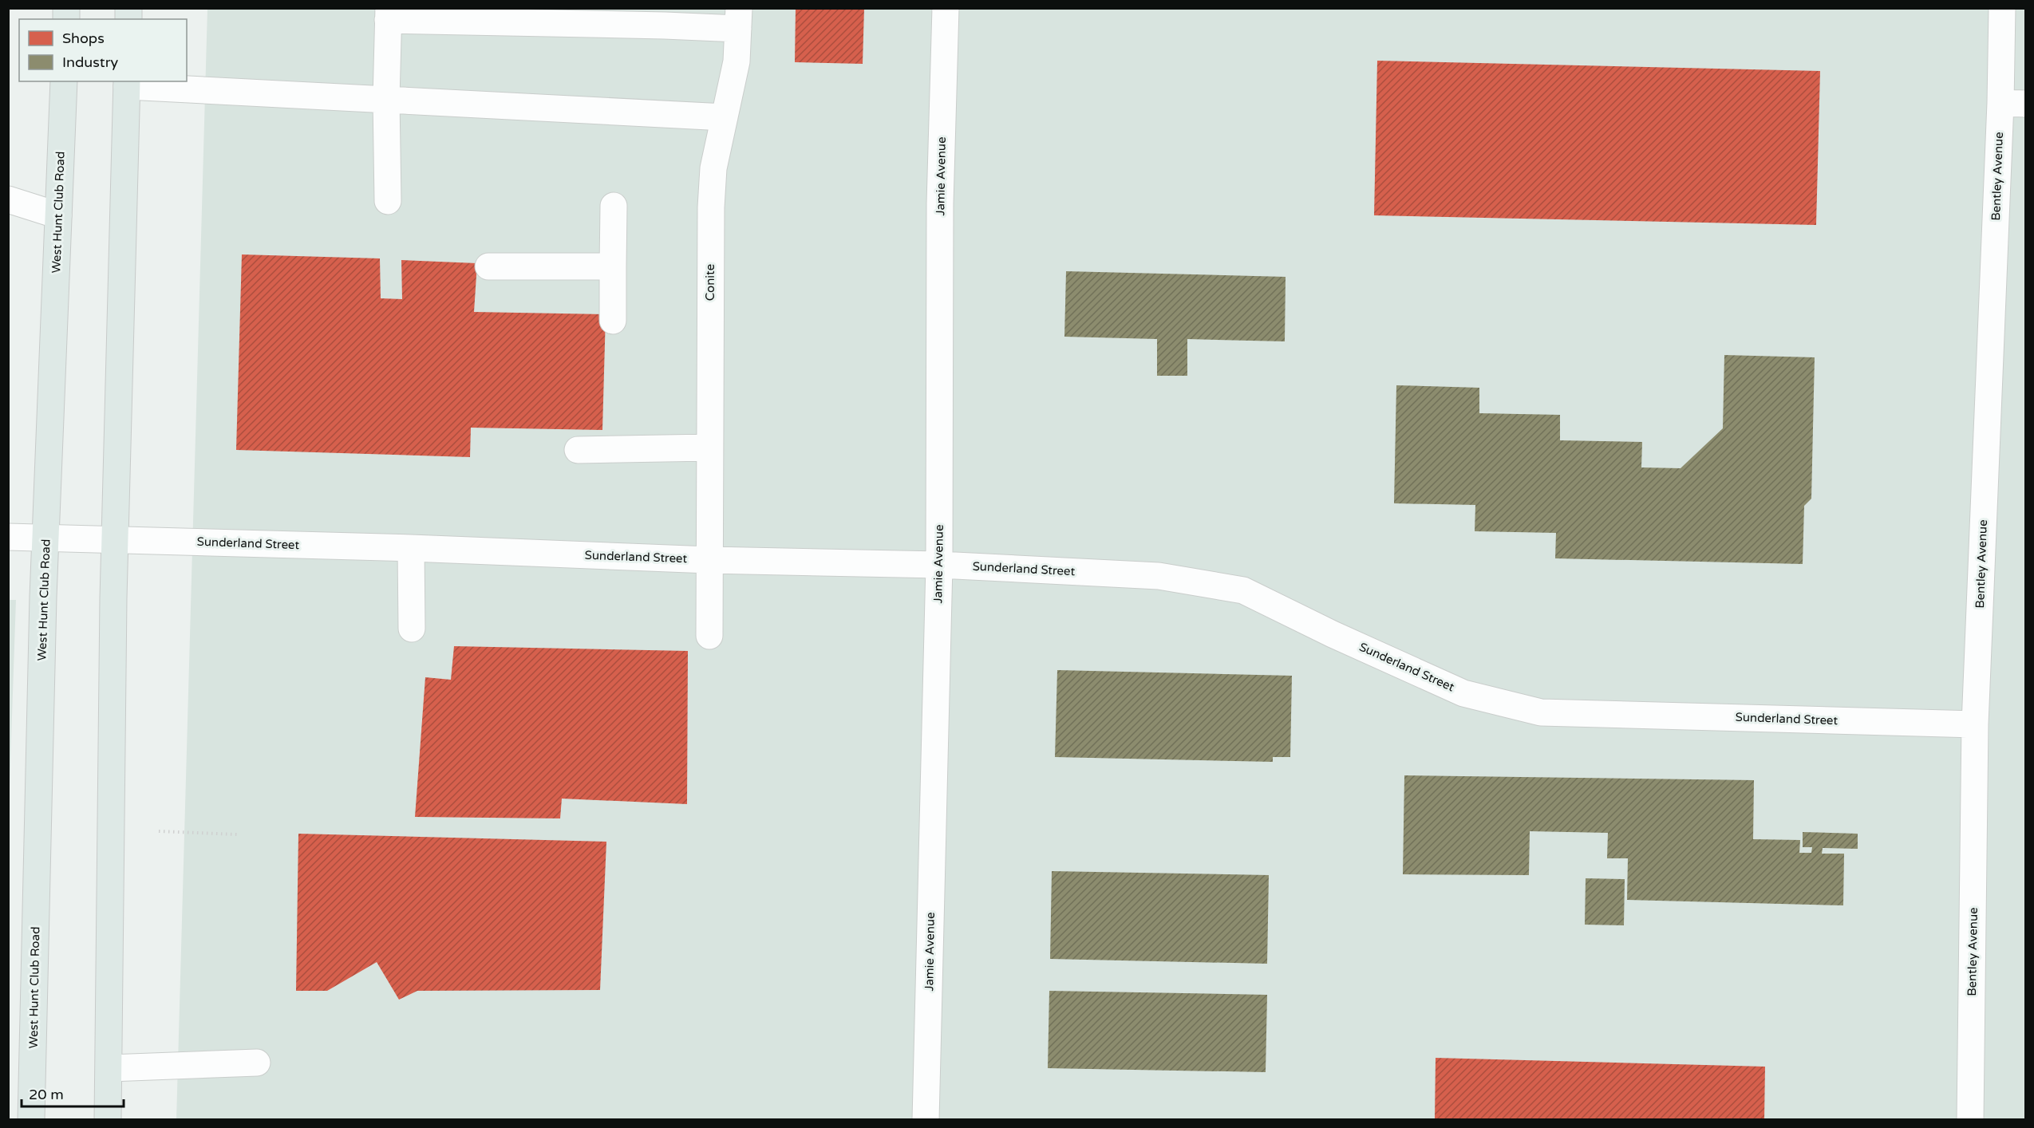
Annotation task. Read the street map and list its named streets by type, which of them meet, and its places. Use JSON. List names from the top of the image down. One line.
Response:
{"streets":{"main road":["West Hunt Club Road"],"street":["Jamie Avenue","Bentley Avenue","Conite","Sunderland Street"]},"crossings":[["Jamie Avenue","Sunderland Street"],["Bentley Avenue","Sunderland Street"],["West Hunt Club Road","Sunderland Street"],["Conite","Sunderland Street"]],"legend":["Shops","Industry"],"scale_bar":"20 m"}
